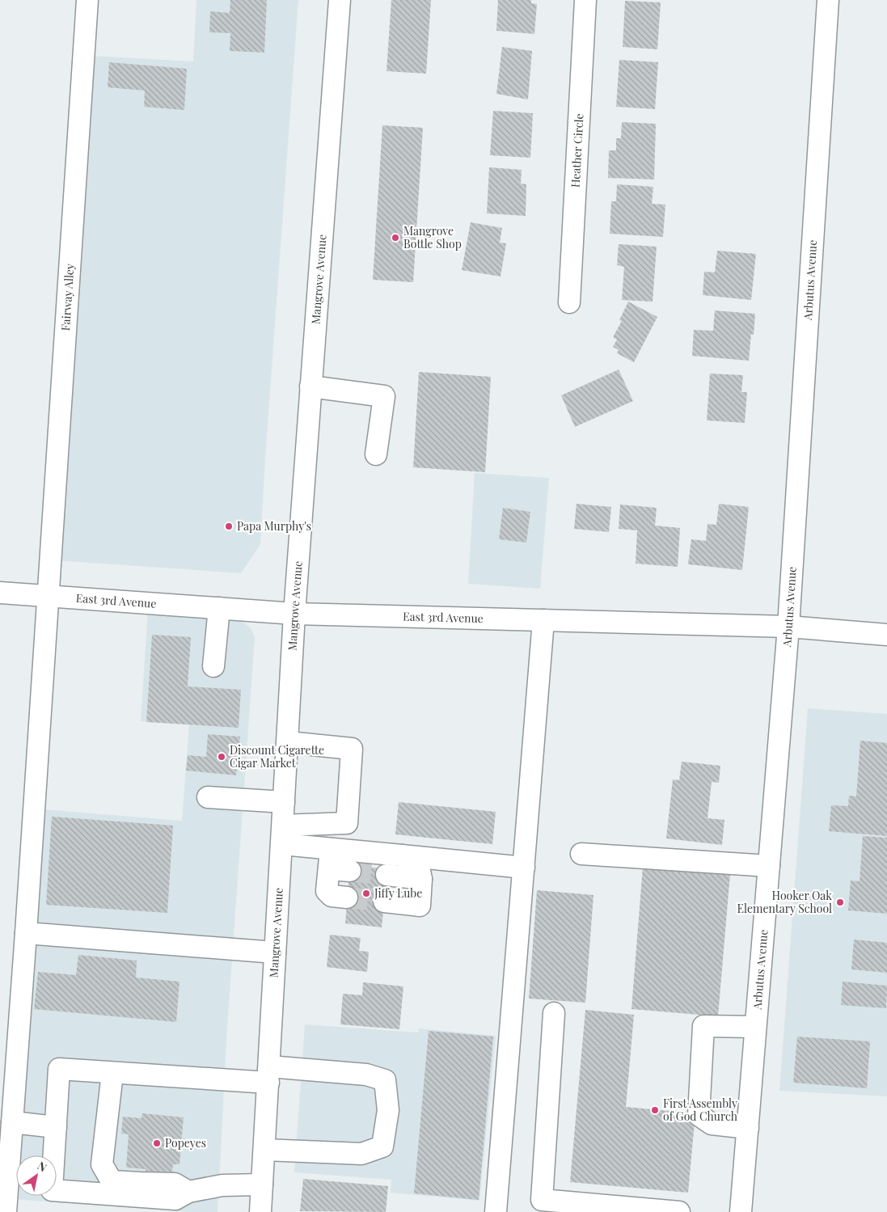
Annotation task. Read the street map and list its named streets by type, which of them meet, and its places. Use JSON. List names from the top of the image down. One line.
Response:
{"streets":{"street":["Heather Circle","Mangrove Avenue","Arbutus Avenue","Fairway Alley","East 3rd Avenue"]},"crossings":[["Mangrove Avenue","East 3rd Avenue"],["Arbutus Avenue","East 3rd Avenue"],["Fairway Alley","East 3rd Avenue"]],"places":["Mangrove Bottle Shop","Papa Murphy's","Discount Cigarette Cigar Market","Jiffy Lube","Hooker Oak Elementary School","First Assembly of God Church","Popeyes"],"north":"top right"}
